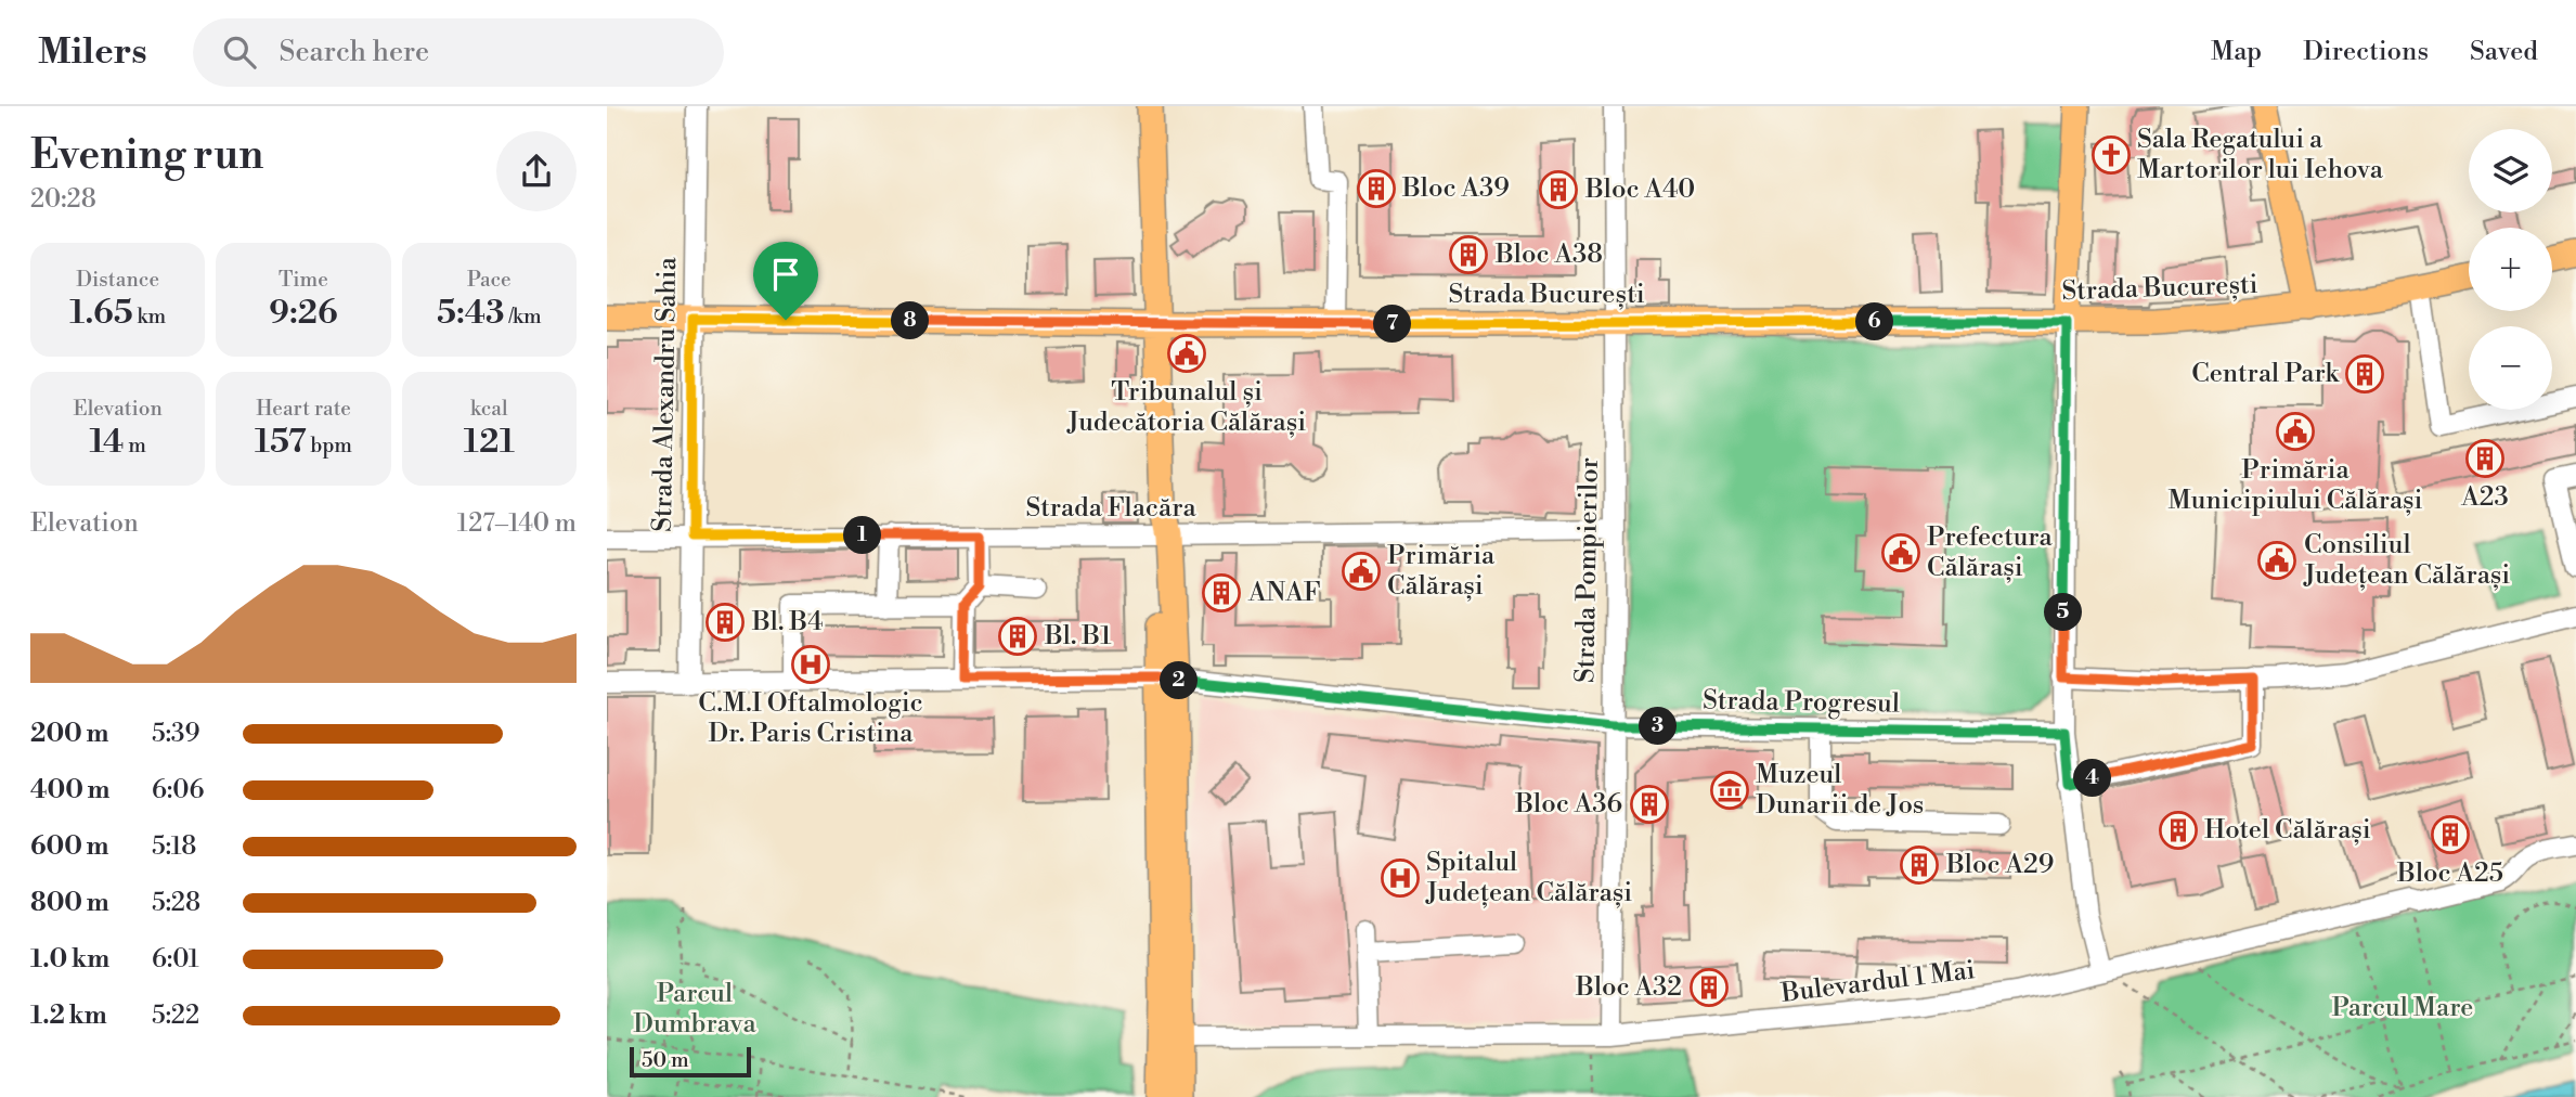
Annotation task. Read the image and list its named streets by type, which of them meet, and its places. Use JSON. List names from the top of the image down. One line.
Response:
{"streets":{"main road":["Strada București"],"street":["Strada Alexandru Sahia","Strada Flacăra","Strada Pompierilor","Strada Progresul","Bulevardul 1 Mai"]},"crossings":[["Strada București","Strada Alexandru Sahia"],["Strada București","Strada Pompierilor"],["Strada Alexandru Sahia","Strada Flacăra"],["Strada Alexandru Sahia","Strada Progresul"],["Strada Flacăra","Strada Pompierilor"],["Strada Pompierilor","Strada Progresul"],["Strada Pompierilor","Bulevardul 1 Mai"]],"parks":["Parcul Dumbrava","Parcul Mare"],"places":{"church":["Sala Regatului a Martorilor lui Iehova"],"building":["Bloc A39","Bloc A40","Bloc A38","Central Park","A23","ANAF","Bl. B4","Bl. B1","Bloc A36","Hotel Călărași","Bloc A25","Bloc A29","Bloc A32"],"public building":["Tribunalul și Judecătoria Călărași","Primăria Municipiului Călărași","Prefectura Călărași","Consiliul Județean Călărași","Primăria Călărași"],"hospital":["C.M.I Oftalmologic Dr. Paris Cristina","Spitalul Județean Călărași"],"museum":["Muzeul Dunarii de Jos"]},"scale_bar":"50 m","page":{"header":"Milers","search":"Search here","nav":["Map","Directions","Saved"],"heading":["Evening run","20:28"],"map_buttons":["+","−"],"stats":[["Distance","1.65 km"],["Time","9:26"],["Pace","5:43 /km"],["Elevation","14 m"],["Heart rate","157 bpm"],["kcal","121"]],"pins":["8","6","7","1","5","2","3","4"],"chart":["Elevation","127–140 m"],"list":[{"name":"200 m","note":"5:39"},{"name":"400 m","note":"6:06"},{"name":"600 m","note":"5:18"},{"name":"800 m","note":"5:28"},{"name":"1.0 km","note":"6:01"},{"name":"1.2 km","note":"5:22"}],"scale":"50 m"}}
